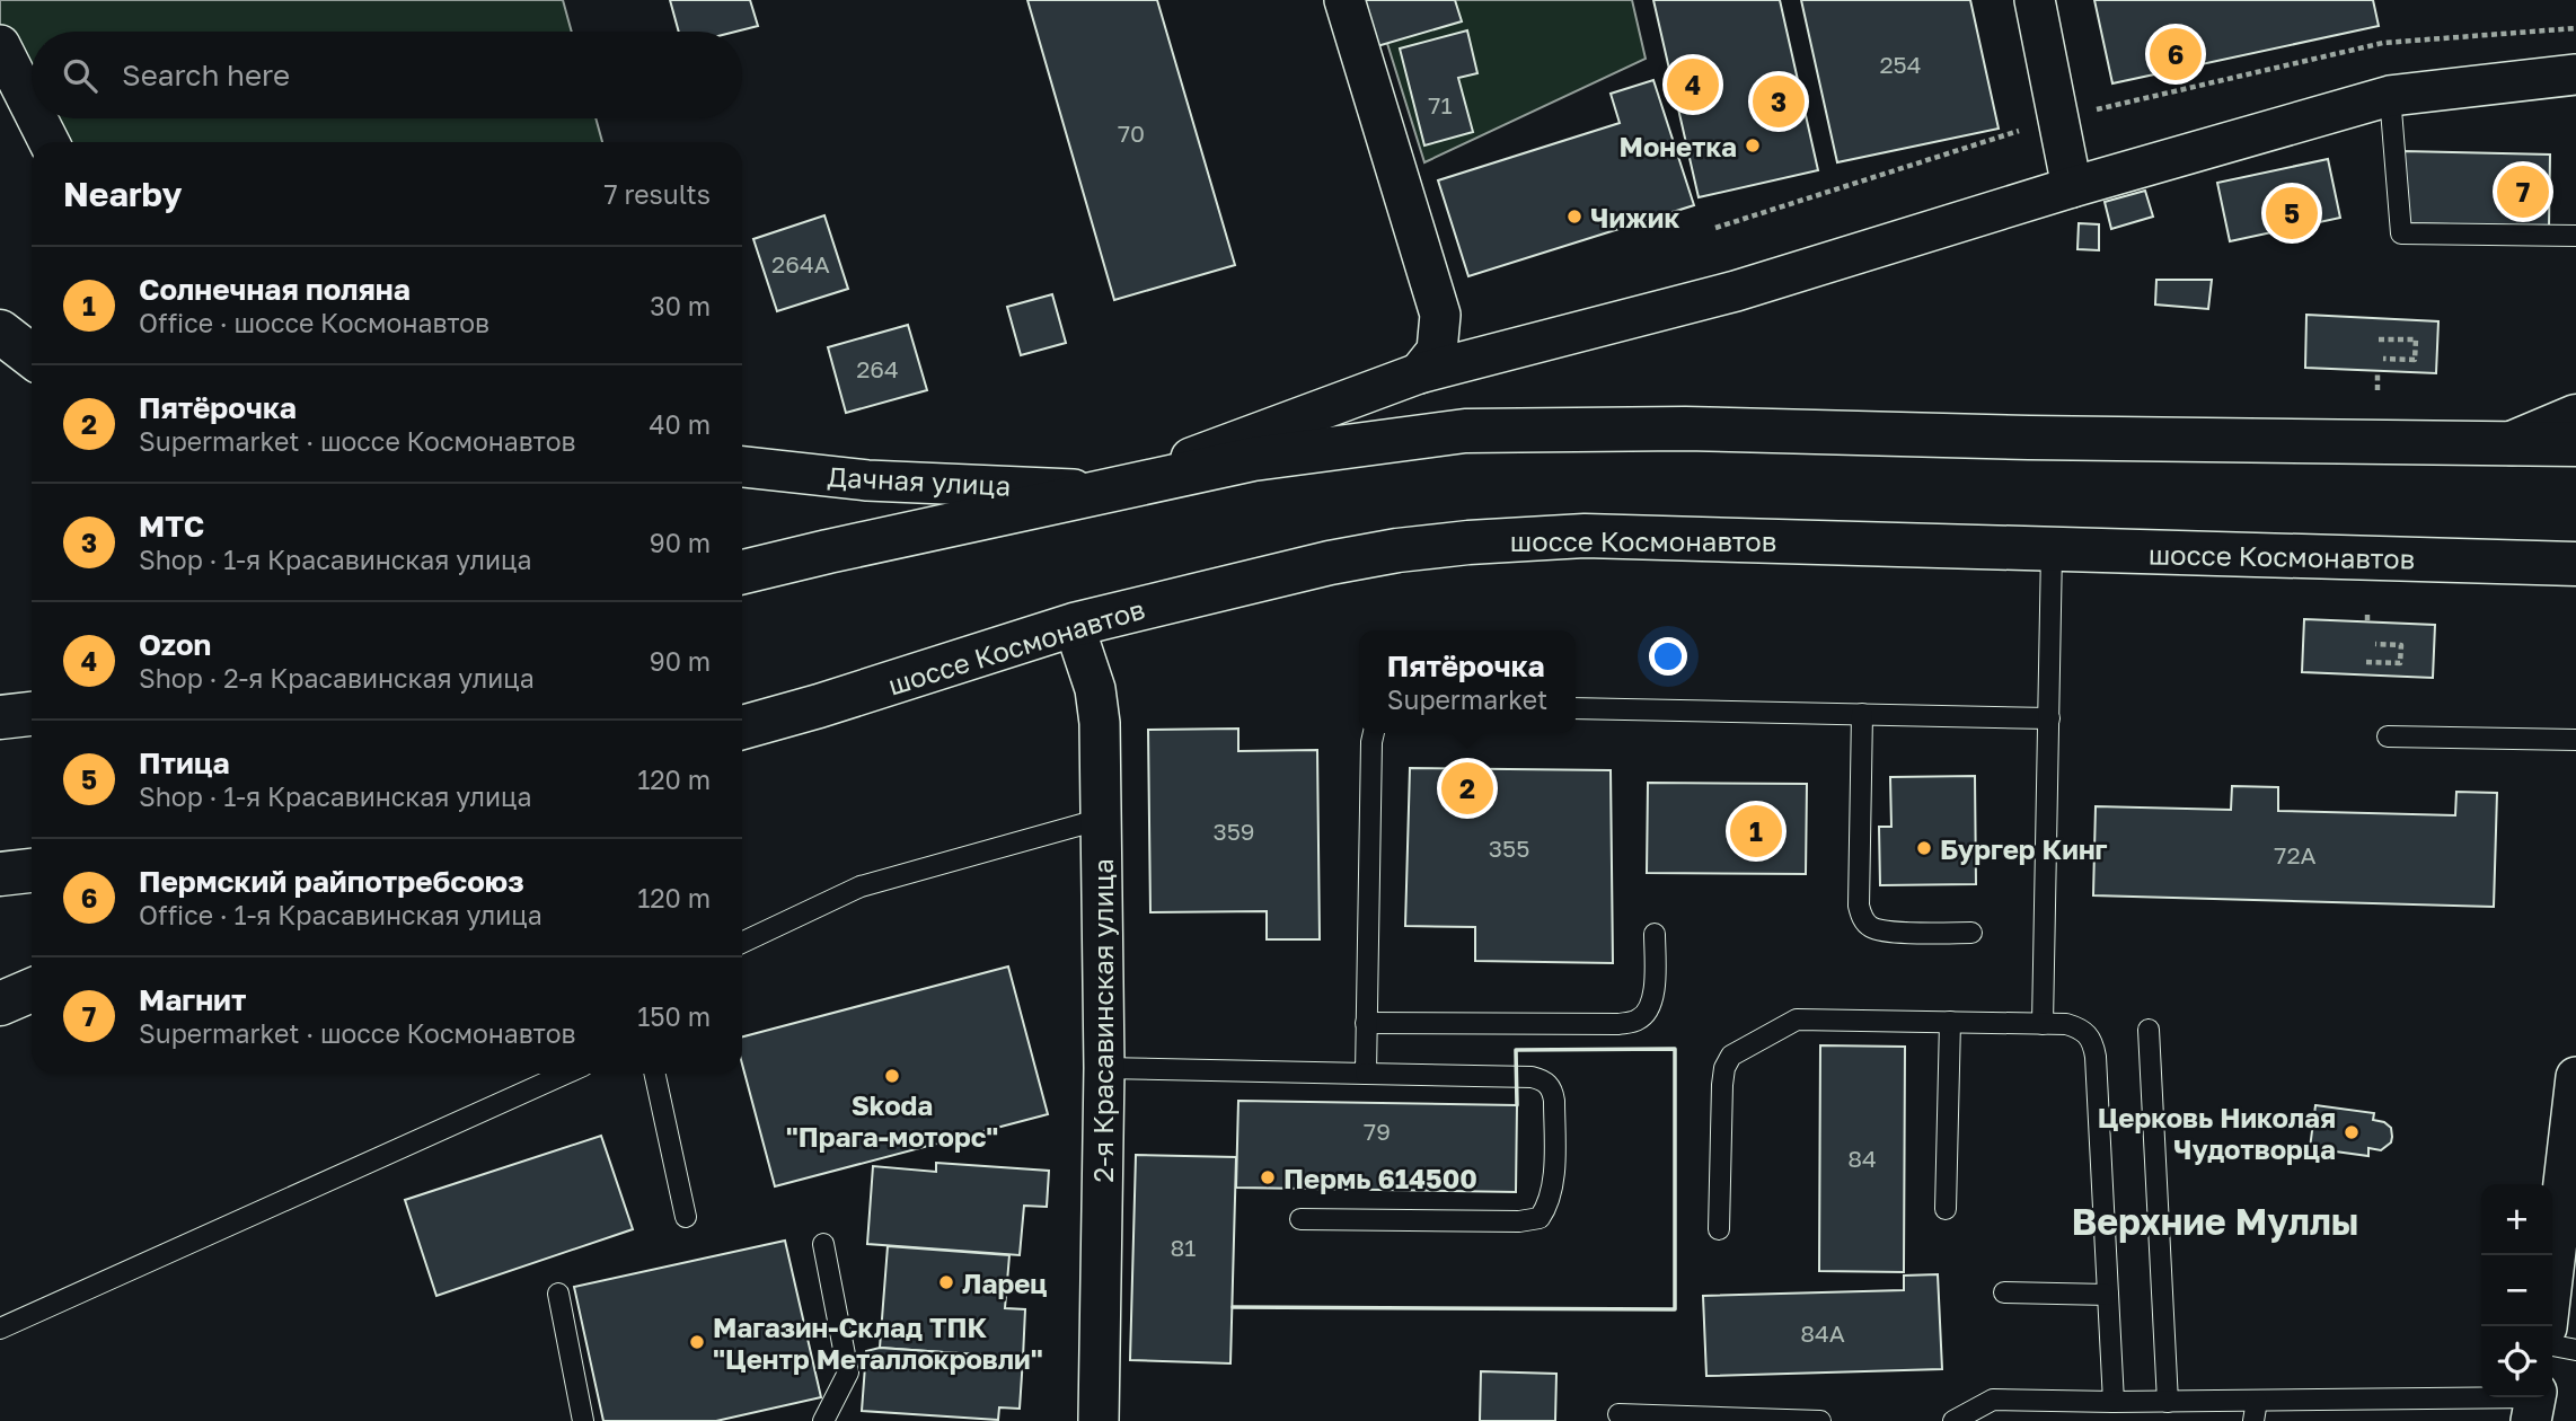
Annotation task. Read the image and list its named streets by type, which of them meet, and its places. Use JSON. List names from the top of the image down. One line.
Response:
{"streets":{"main road":["шоссе Космонавтов"],"street":["Дачная улица","2-я Красавинская улица"]},"crossings":[["шоссе Космонавтов","2-я Красавинская улица"]],"districts":["Верхние Муллы"],"places":["Монетка","Чижик","Бургер Кинг","Skoda \"Прага-моторс\"","Церковь Николая Чудотворца","Пермь 614500","Ларец","Магазин-Склад ТПК \"Центр Металлокровли\""],"house_numbers":["254","71","70","264А","264","359","355","72А","79","84","81","84А"],"page":{"pins":["6","4","3","7","5","2","1"],"search":"Search here","heading":["Nearby","7 results"],"list":[{"mark":"1","name":"Солнечная поляна","note":"Office · шоссе Космонавтов","value":"30 m"},{"mark":"2","name":"Пятёрочка","note":"Supermarket · шоссе Космонавтов","value":"40 m"},{"mark":"3","name":"МТС","note":"Shop · 1-я Красавинская улица","value":"90 m"},{"mark":"4","name":"Ozon","note":"Shop · 2-я Красавинская улица","value":"90 m"},{"mark":"5","name":"Птица","note":"Shop · 1-я Красавинская улица","value":"120 m"},{"mark":"6","name":"Пермский райпотребсоюз","note":"Office · 1-я Красавинская улица","value":"120 m"},{"mark":"7","name":"Магнит","note":"Supermarket · шоссе Космонавтов","value":"150 m"}],"popup":["Пятёрочка","Supermarket"],"map_buttons":["+","−"]}}
